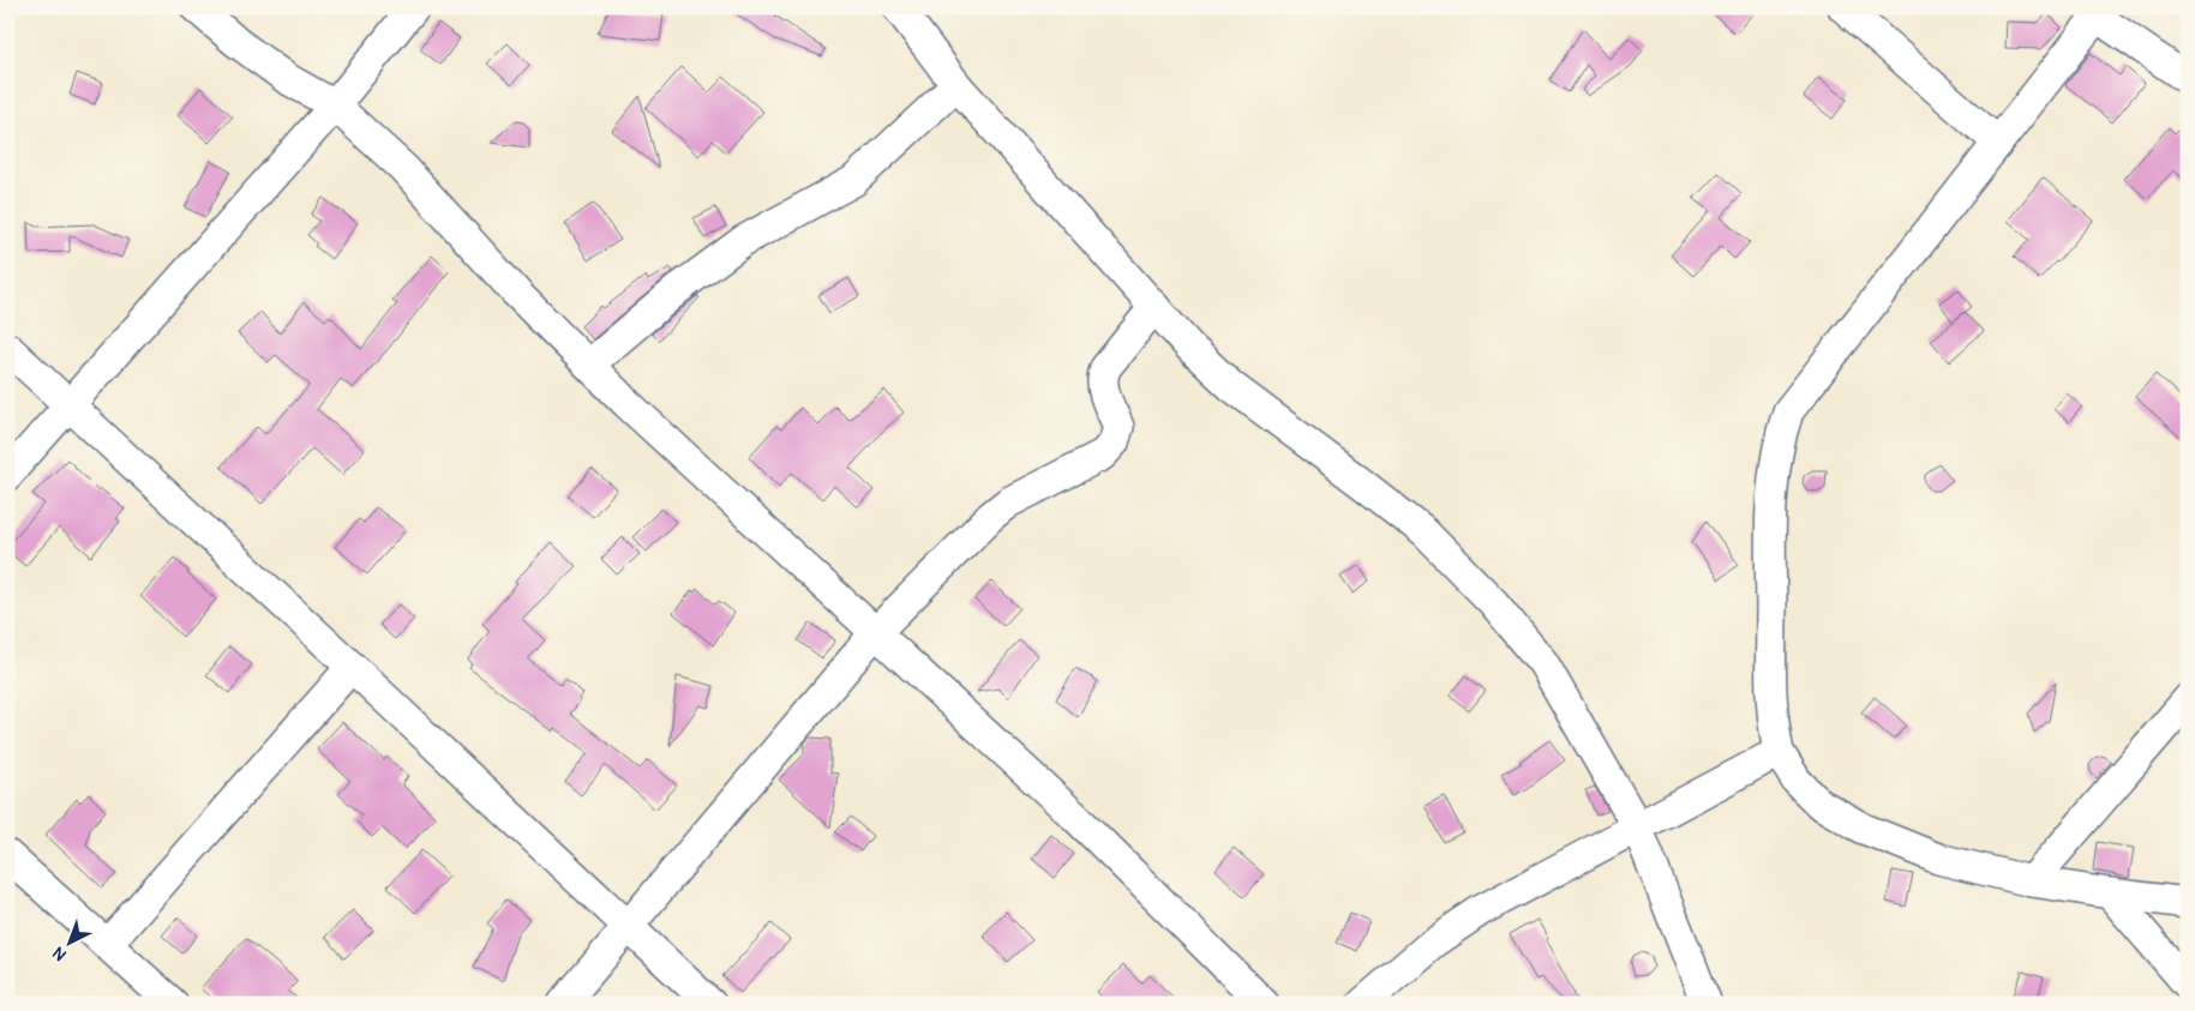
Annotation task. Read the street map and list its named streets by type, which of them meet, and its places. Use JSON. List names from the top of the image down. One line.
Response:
{"north":"bottom left"}
